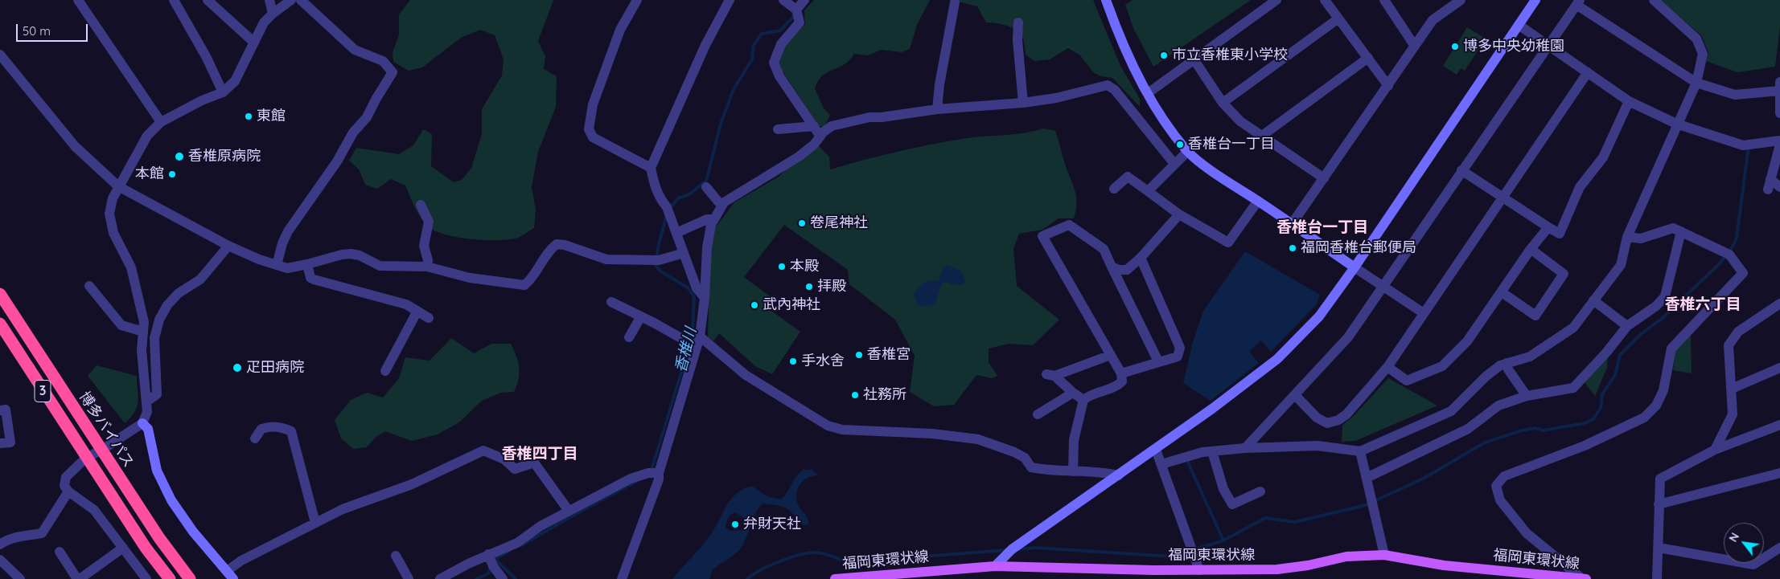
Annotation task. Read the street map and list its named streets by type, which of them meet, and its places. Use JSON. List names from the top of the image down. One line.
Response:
{"streets":{"highway":["3","博多バイパス"],"main road":["福岡東環状線"]},"districts":["香椎台一丁目","香椎六丁目","香椎四丁目"],"water":["香椎川"],"places":["博多中央幼稚園","市立香椎東小学校","東館","香椎台一丁目","香椎原病院","本館","卷尾神社","福岡香椎台郵便局","本殿","拝殿","武內神社","香椎宮","手水舍","疋田病院","社務所","弁財天社"],"scale_bar":"50 m","north":"top left"}
